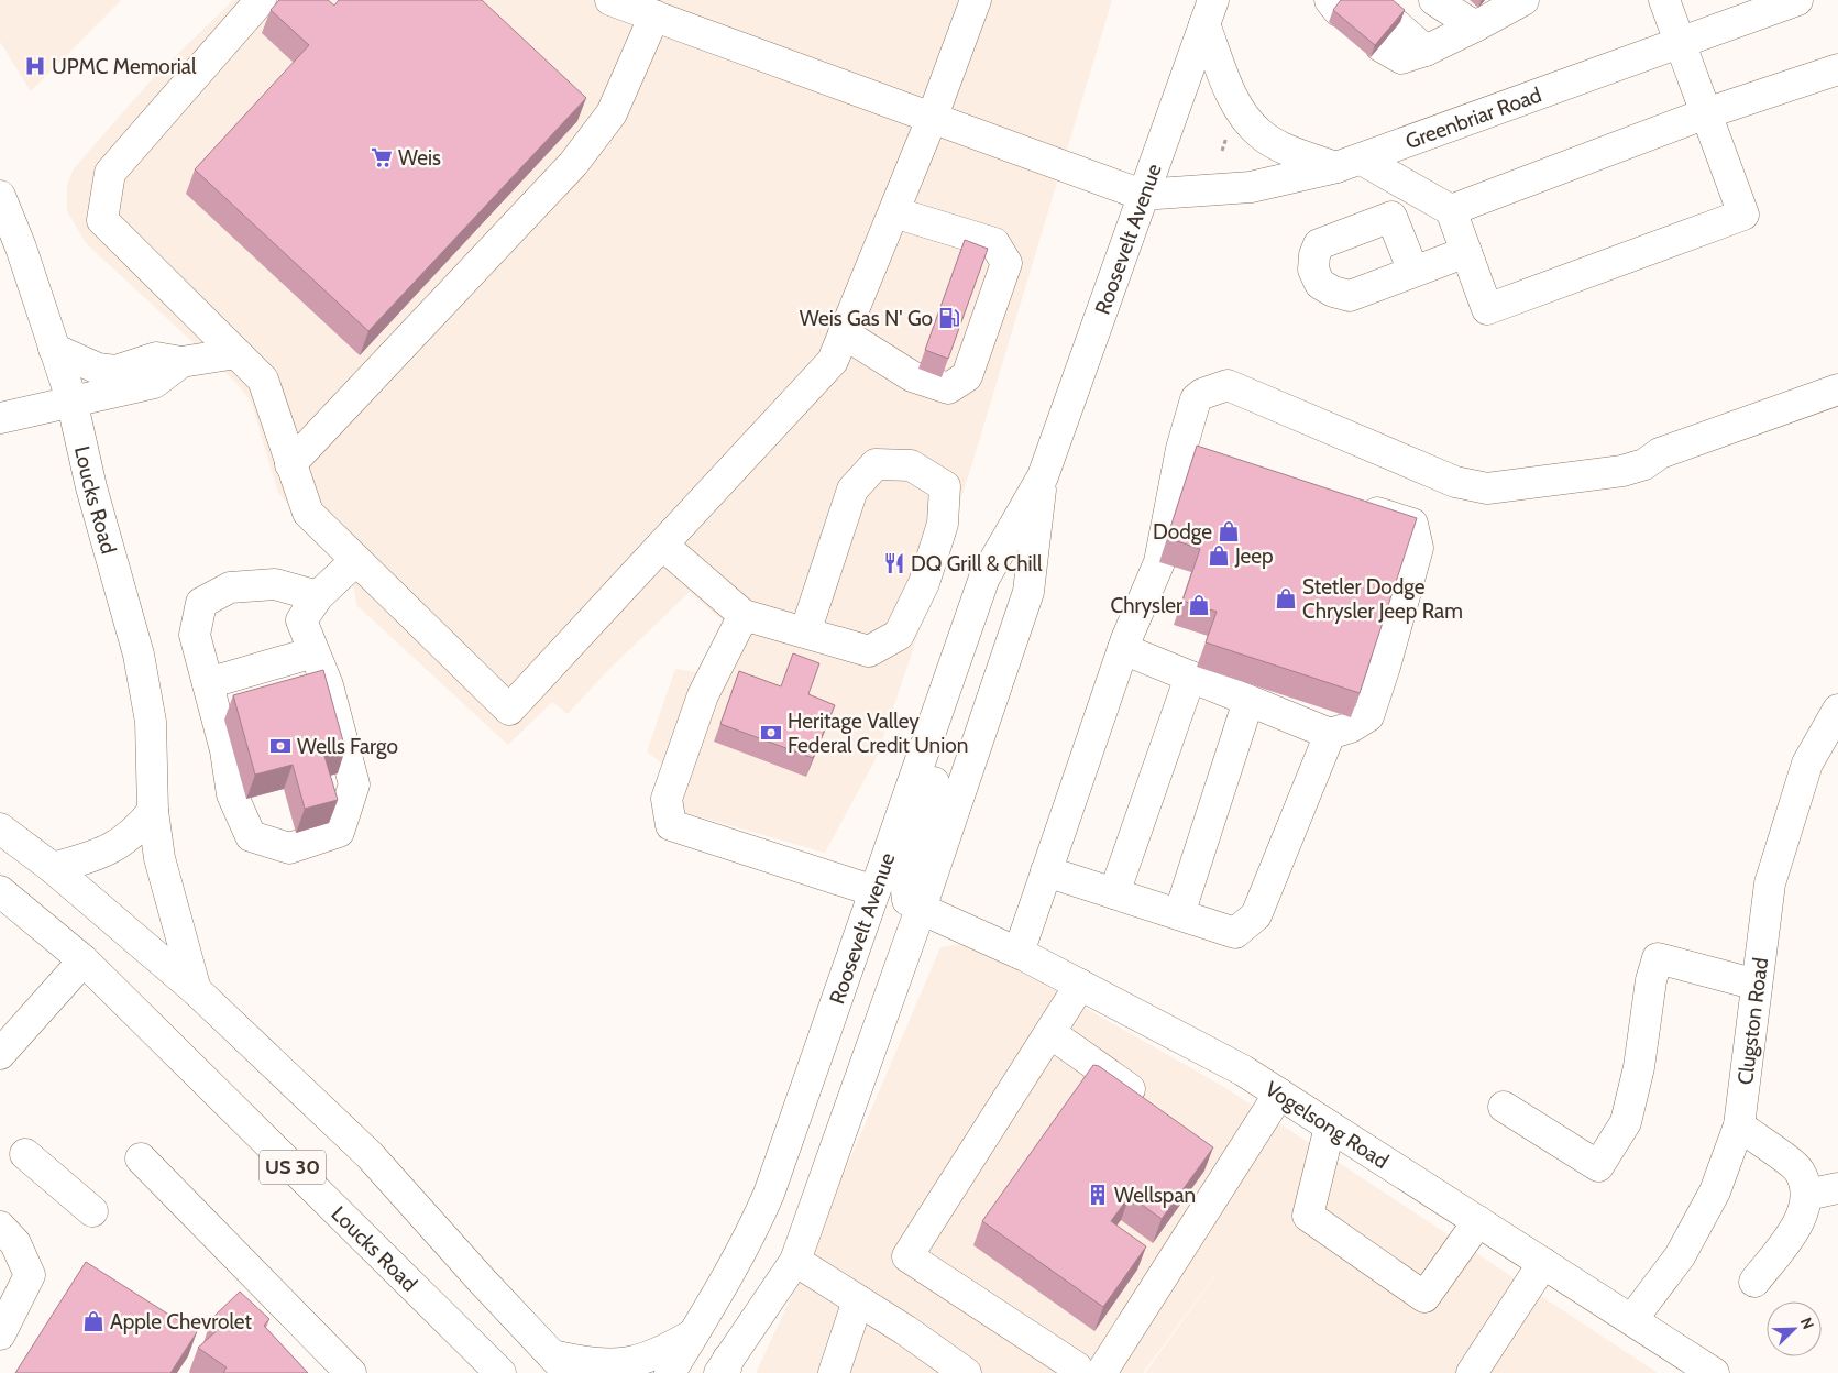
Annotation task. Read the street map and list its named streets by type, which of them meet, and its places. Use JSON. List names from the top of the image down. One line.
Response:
{"streets":{"main road":["Greenbriar Road","Roosevelt Avenue","Loucks Road","Clugston Road","Vogelsong Road","US 30"]},"crossings":[["Greenbriar Road","Roosevelt Avenue"],["Roosevelt Avenue","Vogelsong Road"],["Loucks Road","US 30"],["Clugston Road","Vogelsong Road"]],"places":{"hospital":["UPMC Memorial"],"supermarket":["Weis"],"fuel station":["Weis Gas N' Go"],"shop":["Dodge","Jeep","Stetler Dodge Chrysler Jeep Ram","Chrysler","Apple Chevrolet"],"restaurant":["DQ Grill & Chill"],"bank":["Heritage Valley Federal Credit Union","Wells Fargo"],"building":["Wellspan"]},"north":"top right"}
